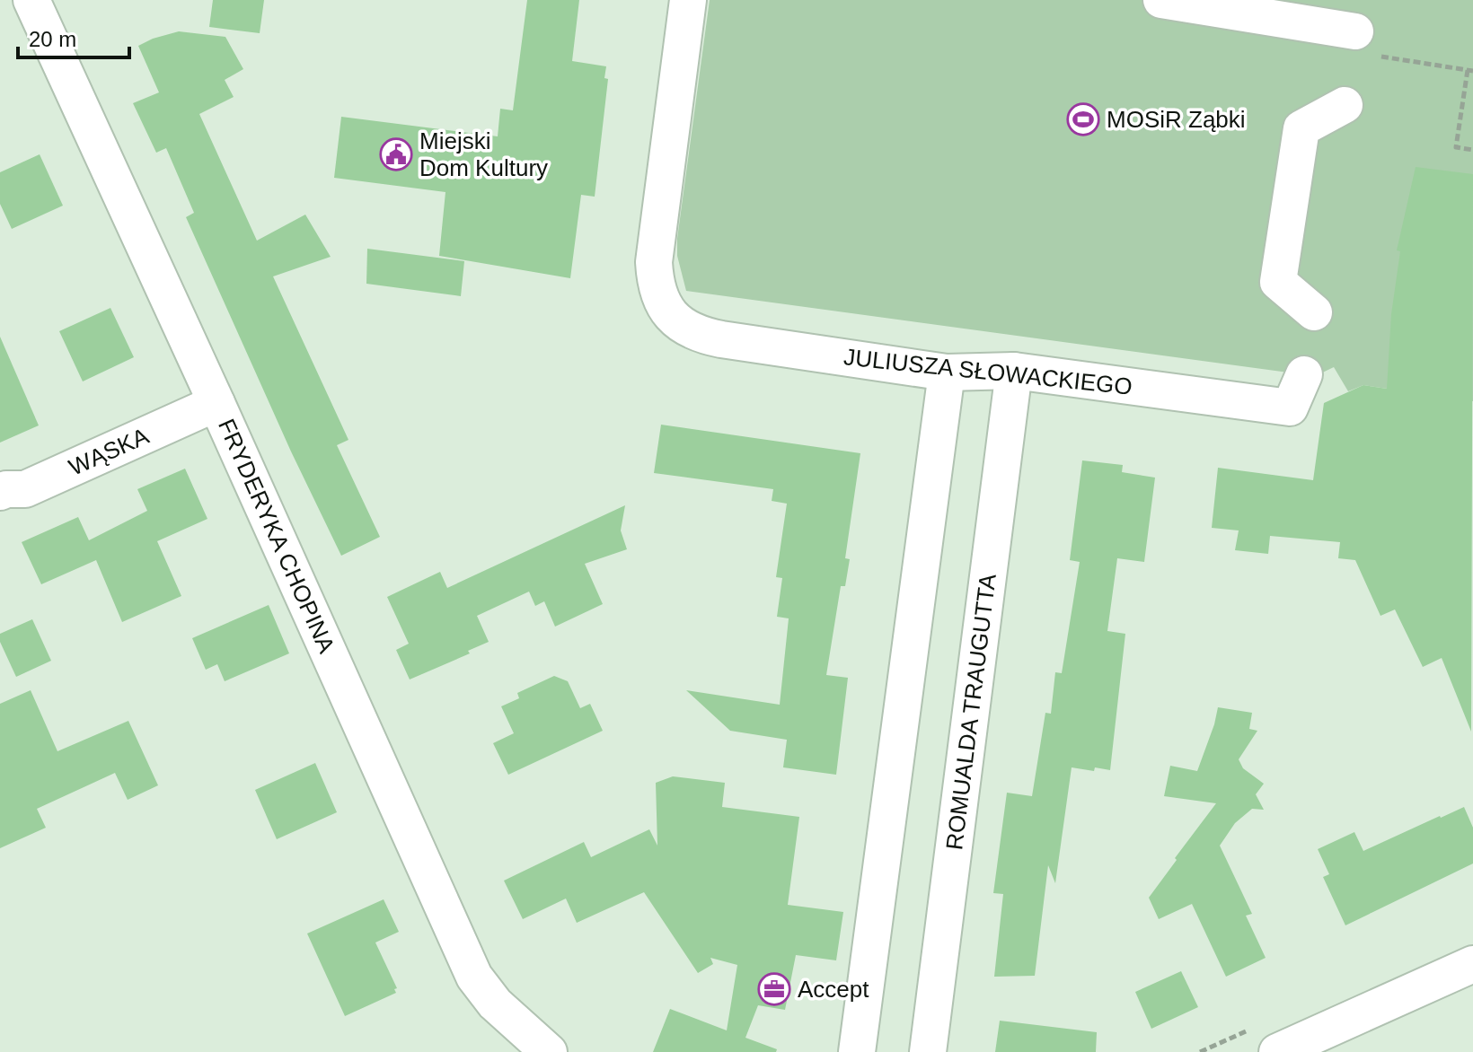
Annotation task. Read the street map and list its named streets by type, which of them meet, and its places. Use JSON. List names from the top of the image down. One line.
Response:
{"streets":{"street":["JULIUSZA SŁOWACKIEGO","WĄSKA","FRYDERYKA CHOPINA","ROMUALDA TRAUGUTTA"]},"crossings":[["JULIUSZA SŁOWACKIEGO","ROMUALDA TRAUGUTTA"],["WĄSKA","FRYDERYKA CHOPINA"]],"places":{"sports":["MOSiR Ząbki"],"public building":["Miejski Dom Kultury"],"office":["Accept"]},"scale_bar":"20 m"}
